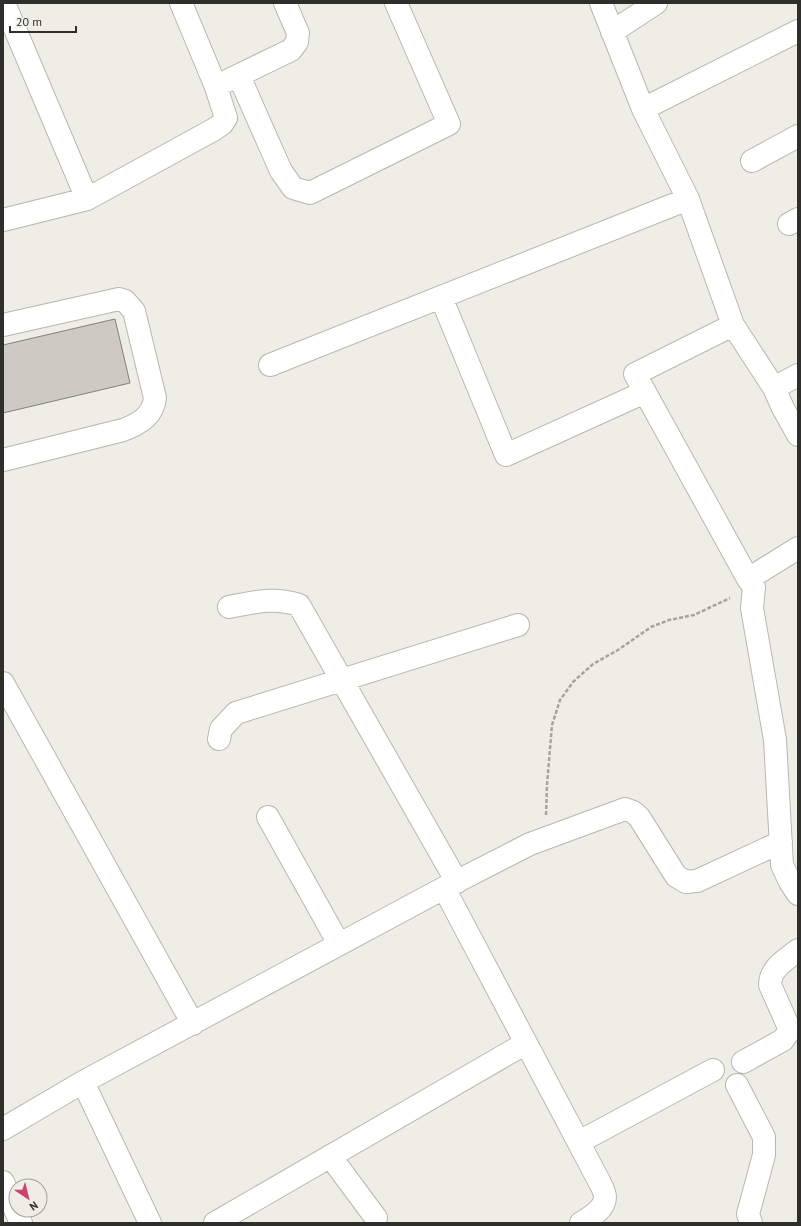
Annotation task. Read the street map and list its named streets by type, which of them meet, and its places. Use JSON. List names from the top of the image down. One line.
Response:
{"scale_bar":"20 m","north":"bottom right"}
